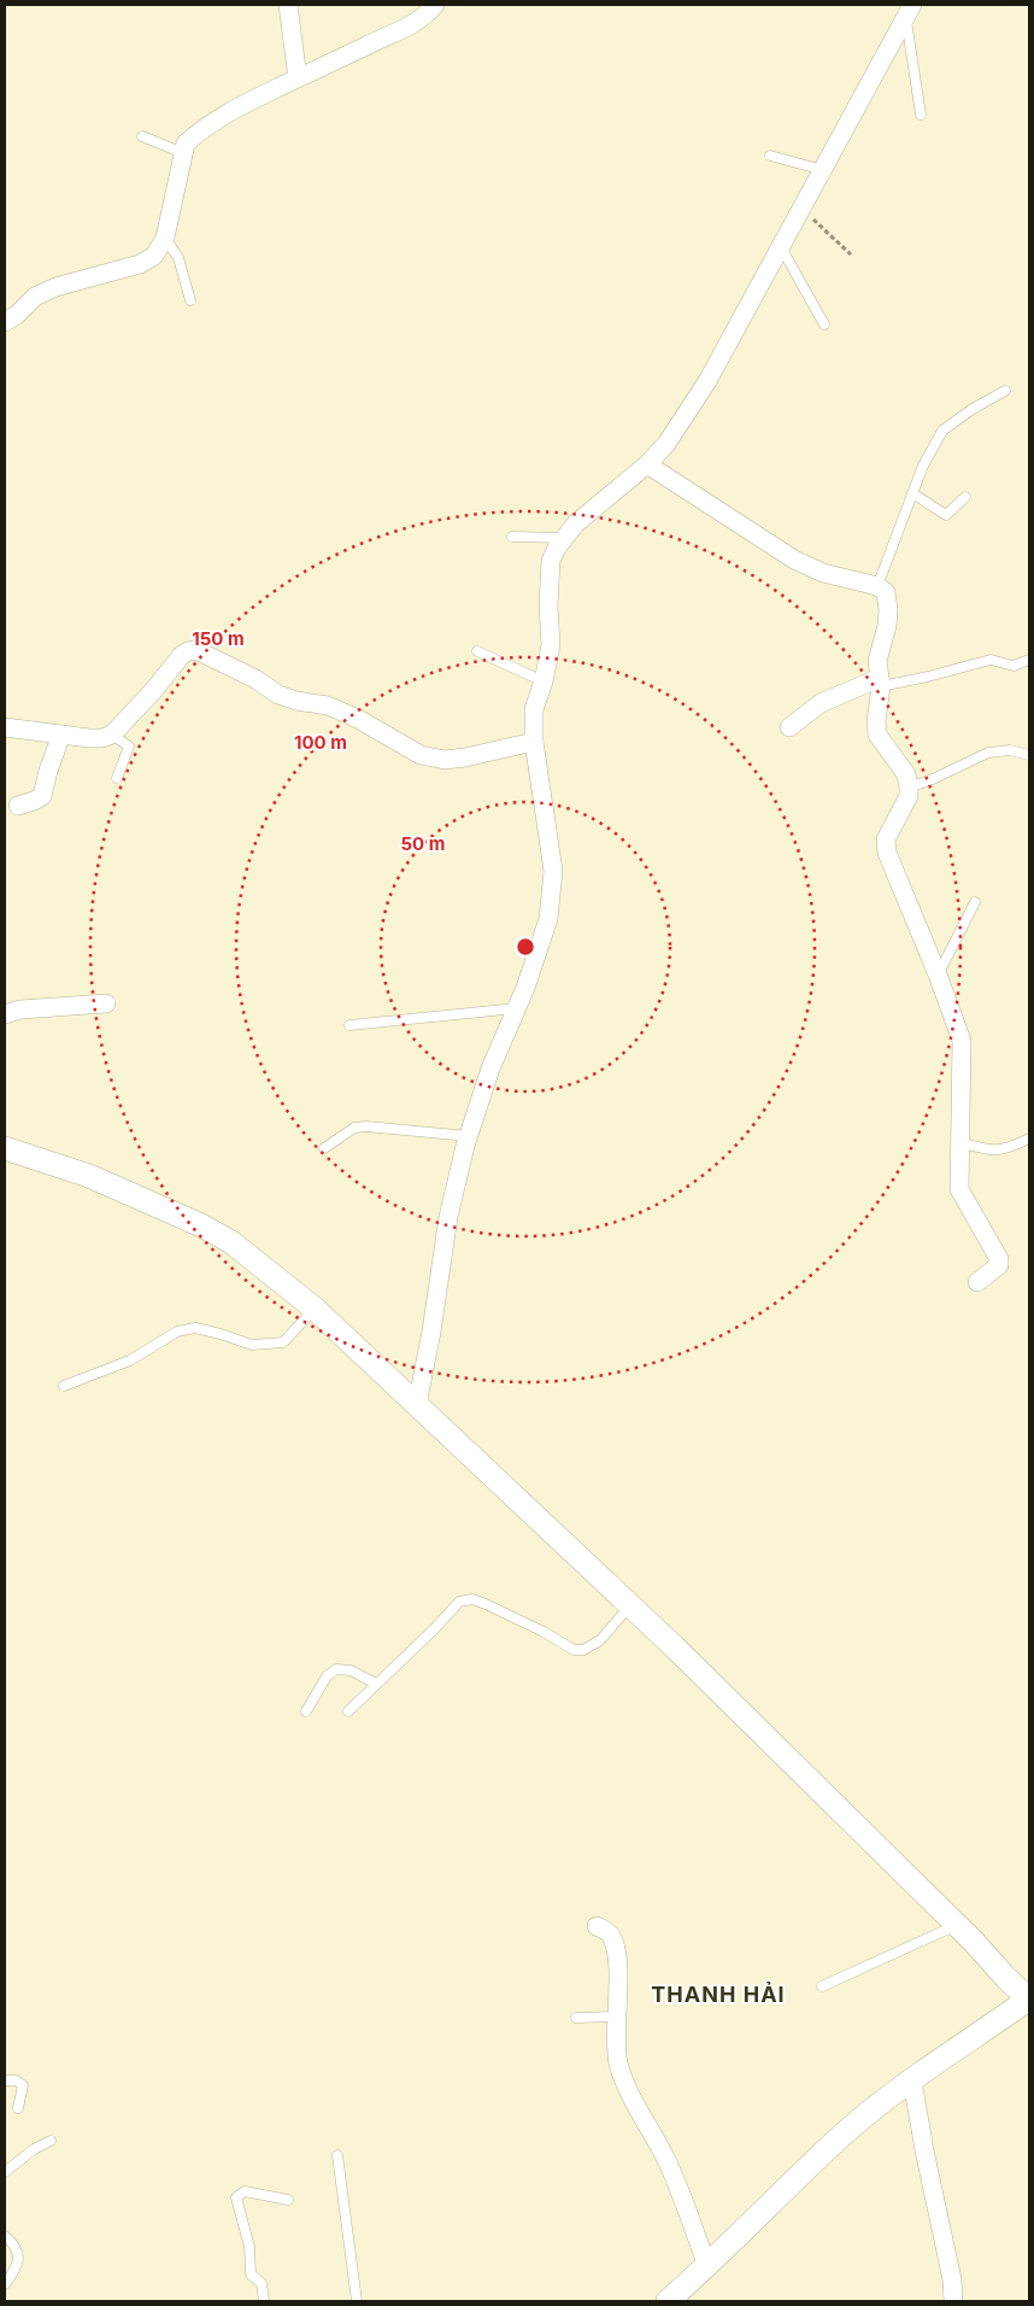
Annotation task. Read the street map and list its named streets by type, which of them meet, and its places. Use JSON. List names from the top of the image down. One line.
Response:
{"districts":["THANH HẢI"],"rings":["150 m","100 m","50 m"]}
